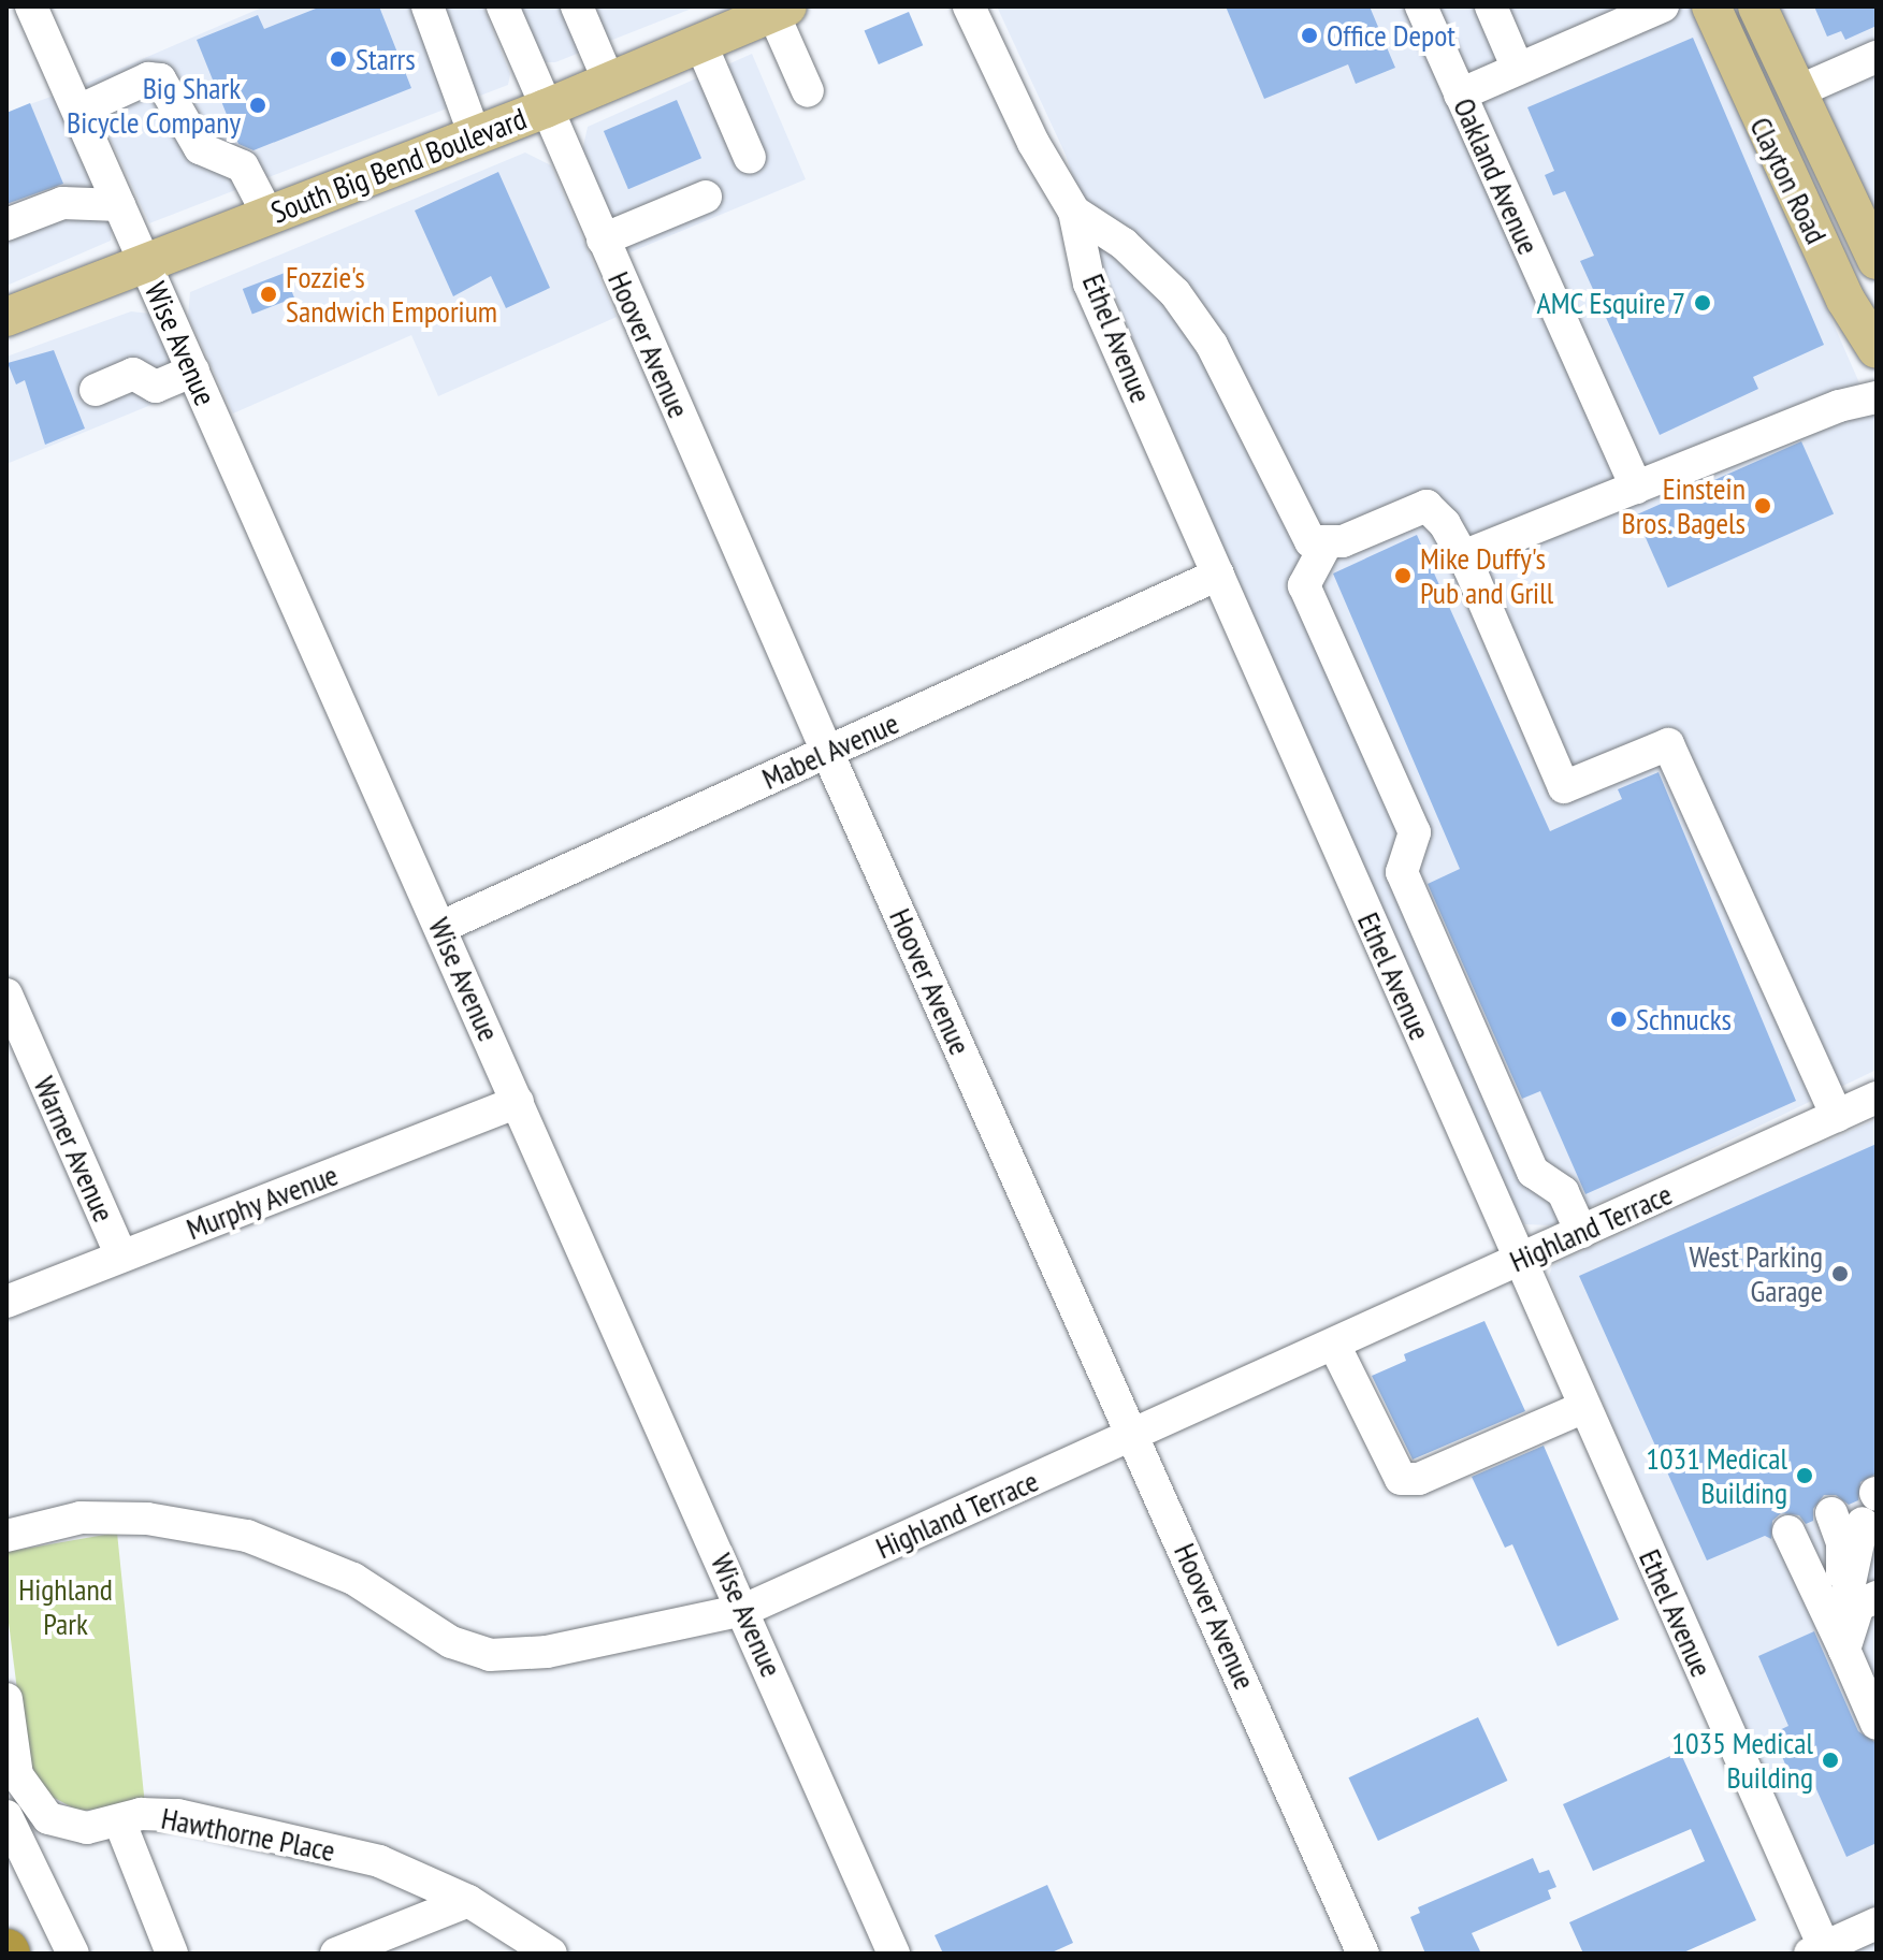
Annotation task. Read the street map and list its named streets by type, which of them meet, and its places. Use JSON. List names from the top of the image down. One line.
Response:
{"streets":{"main road":["South Big Bend Boulevard","Clayton Road"],"street":["Oakland Avenue","Ethel Avenue","Wise Avenue","Hoover Avenue","Mabel Avenue","Warner Avenue","Murphy Avenue","Highland Terrace","Hawthorne Place"]},"crossings":[["South Big Bend Boulevard","Wise Avenue"],["South Big Bend Boulevard","Hoover Avenue"],["Ethel Avenue","Mabel Avenue"],["Ethel Avenue","Highland Terrace"],["Wise Avenue","Mabel Avenue"],["Wise Avenue","Murphy Avenue"],["Wise Avenue","Highland Terrace"],["Hoover Avenue","Mabel Avenue"],["Hoover Avenue","Highland Terrace"],["Warner Avenue","Murphy Avenue"]],"parks":["Highland Park"],"places":["Office Depot","Starrs","Big Shark Bicycle Company","Fozzie's Sandwich Emporium","AMC Esquire 7","Einstein Bros. Bagels","Mike Duffy's Pub and Grill","Schnucks","West Parking Garage","1031 Medical Building","1035 Medical Building"]}
